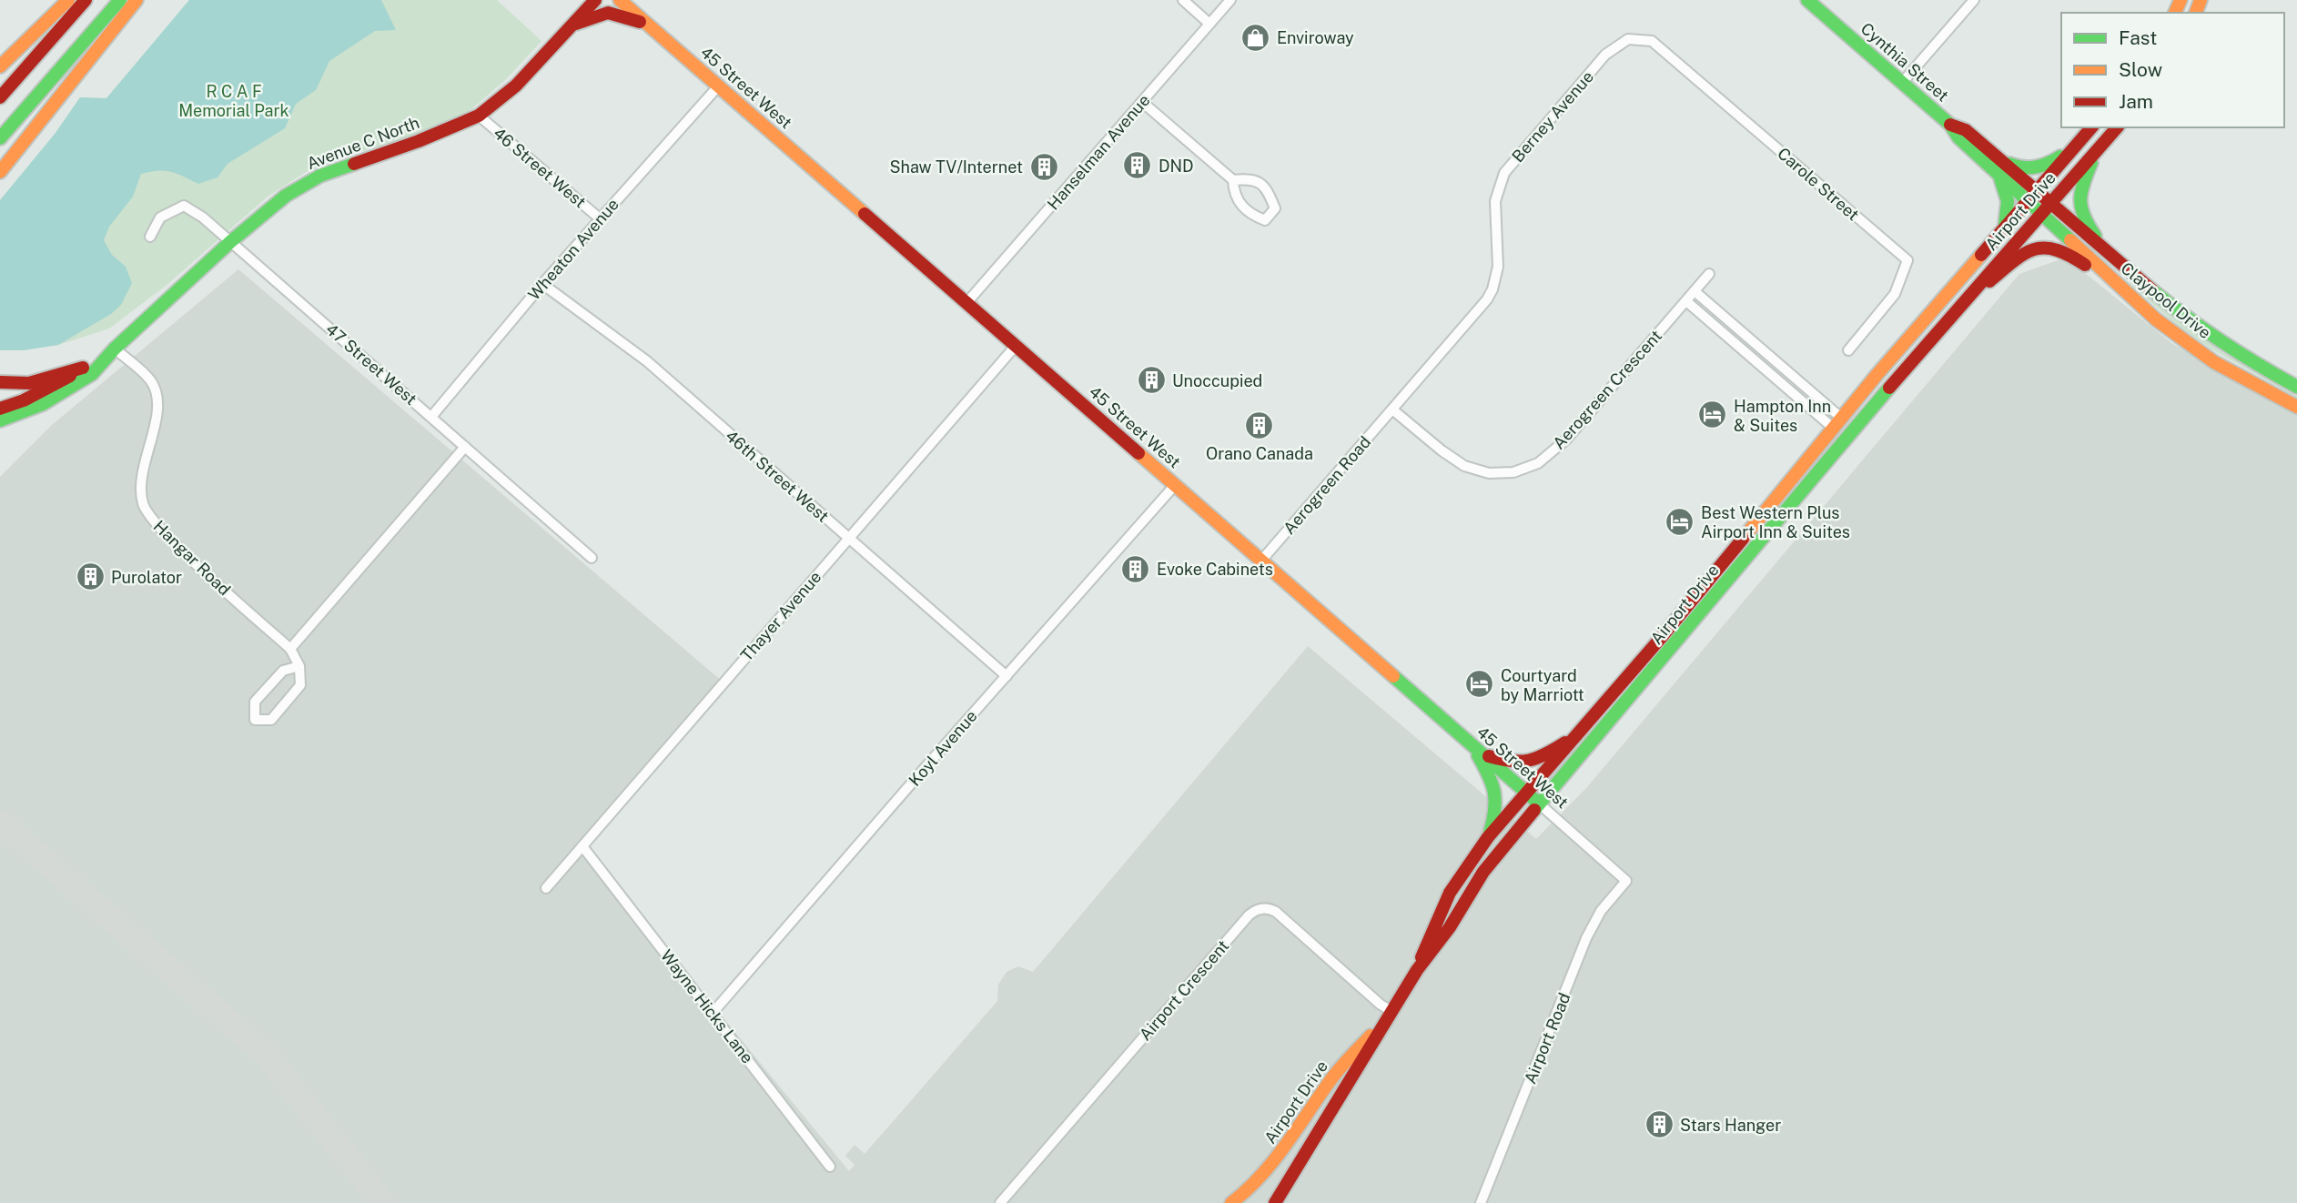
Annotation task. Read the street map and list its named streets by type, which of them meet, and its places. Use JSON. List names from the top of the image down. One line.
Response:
{"streets":{"main road":["Cynthia Street","45 Street West","Avenue C North","Airport Drive","Claypool Drive"],"street":["Berney Avenue","Hanselman Avenue","46 Street West","Carole Street","Wheaton Avenue","47 Street West","Aerogreen Crescent","46th Street West","Aerogreen Road","Hangar Road","Thayer Avenue","Koyl Avenue","Airport Crescent","Wayne Hicks Lane","Airport Road"]},"crossings":[["Cynthia Street","Airport Drive"],["Cynthia Street","Claypool Drive"],["45 Street West","Hanselman Avenue"],["45 Street West","Airport Drive"],["45 Street West","Wheaton Avenue"],["45 Street West","Aerogreen Road"],["45 Street West","Thayer Avenue"],["45 Street West","Koyl Avenue"],["45 Street West","Airport Road"],["Berney Avenue","Carole Street"],["Berney Avenue","Aerogreen Crescent"],["Berney Avenue","Aerogreen Road"],["Avenue C North","46 Street West"],["Avenue C North","47 Street West"],["Avenue C North","Hangar Road"],["46 Street West","Wheaton Avenue"],["Airport Drive","Claypool Drive"],["Airport Drive","Airport Crescent"],["Wheaton Avenue","47 Street West"],["Wheaton Avenue","46th Street West"],["Aerogreen Crescent","Aerogreen Road"],["46th Street West","Thayer Avenue"],["46th Street West","Koyl Avenue"],["Thayer Avenue","Wayne Hicks Lane"],["Koyl Avenue","Wayne Hicks Lane"]],"parks":["R C A F Memorial Park"],"places":{"shop":["Enviroway"],"building":["DND","Shaw TV/Internet","Unoccupied","Orano Canada","Evoke Cabinets","Purolator","Stars Hanger"],"hotel":["Hampton Inn & Suites","Best Western Plus Airport Inn & Suites","Courtyard by Marriott"]},"legend":["Fast","Slow","Jam"]}
